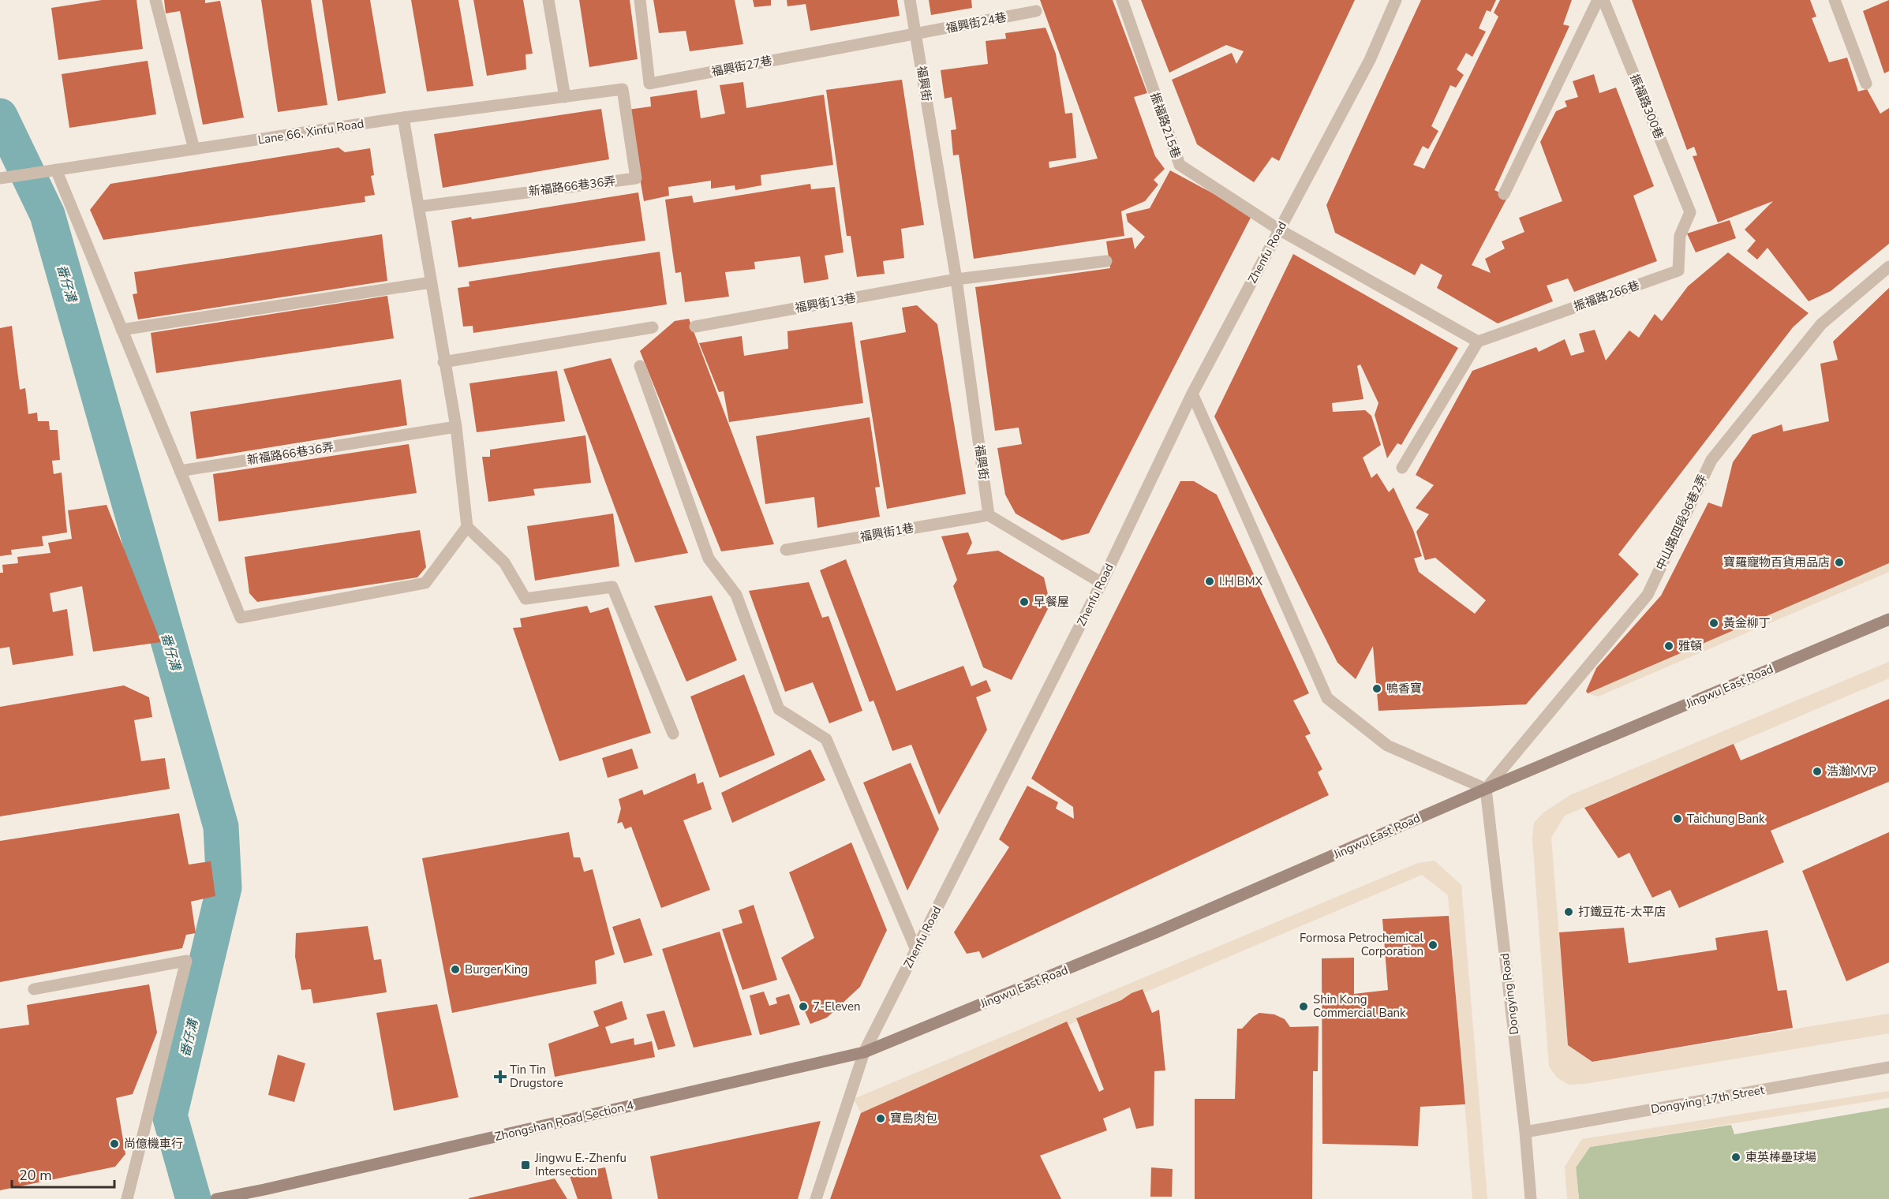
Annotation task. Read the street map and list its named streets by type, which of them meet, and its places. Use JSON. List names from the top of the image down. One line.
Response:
{"streets":{"street":["福興街24巷","福興街27巷","福興街","振福路300巷","振福路215巷","Lane 66, Xinfu Road","新福路66巷36弄","Zhenfu Road","振福路266巷","福興街13巷","中山路四段96巷2弄","福興街1巷","Jingwu East Road","Dongying Road","Dongying 17th Street","Zhongshan Road Section 4"]},"crossings":[["福興街24巷","福興街27巷"],["福興街24巷","福興街"],["福興街27巷","福興街"],["福興街","福興街13巷"],["福興街","福興街1巷"],["振福路300巷","振福路266巷"],["振福路215巷","Zhenfu Road"],["Lane 66, Xinfu Road","新福路66巷36弄"],["Zhenfu Road","Jingwu East Road"],["Zhenfu Road","Zhongshan Road Section 4"],["中山路四段96巷2弄","Jingwu East Road"],["中山路四段96巷2弄","Dongying Road"],["Jingwu East Road","Dongying Road"],["Jingwu East Road","Zhongshan Road Section 4"],["Dongying Road","Dongying 17th Street"]],"water":["番仔溝"],"places":{"other":["寶羅寵物百貨用品店","I.H BMX","早餐屋","黃金柳丁","雅頓","鴨香寶","浩瀚MVP","Taichung Bank","打鐵豆花-太平店","Formosa Petrochemical Corporation","Burger King","7-Eleven","Shin Kong Commercial Bank","寶島肉包","尚億機車行","東英棒壘球場"],"health":["Tin Tin Drugstore"],"transit":["Jingwu E.-Zhenfu Intersection"]},"scale_bar":"20 m"}
